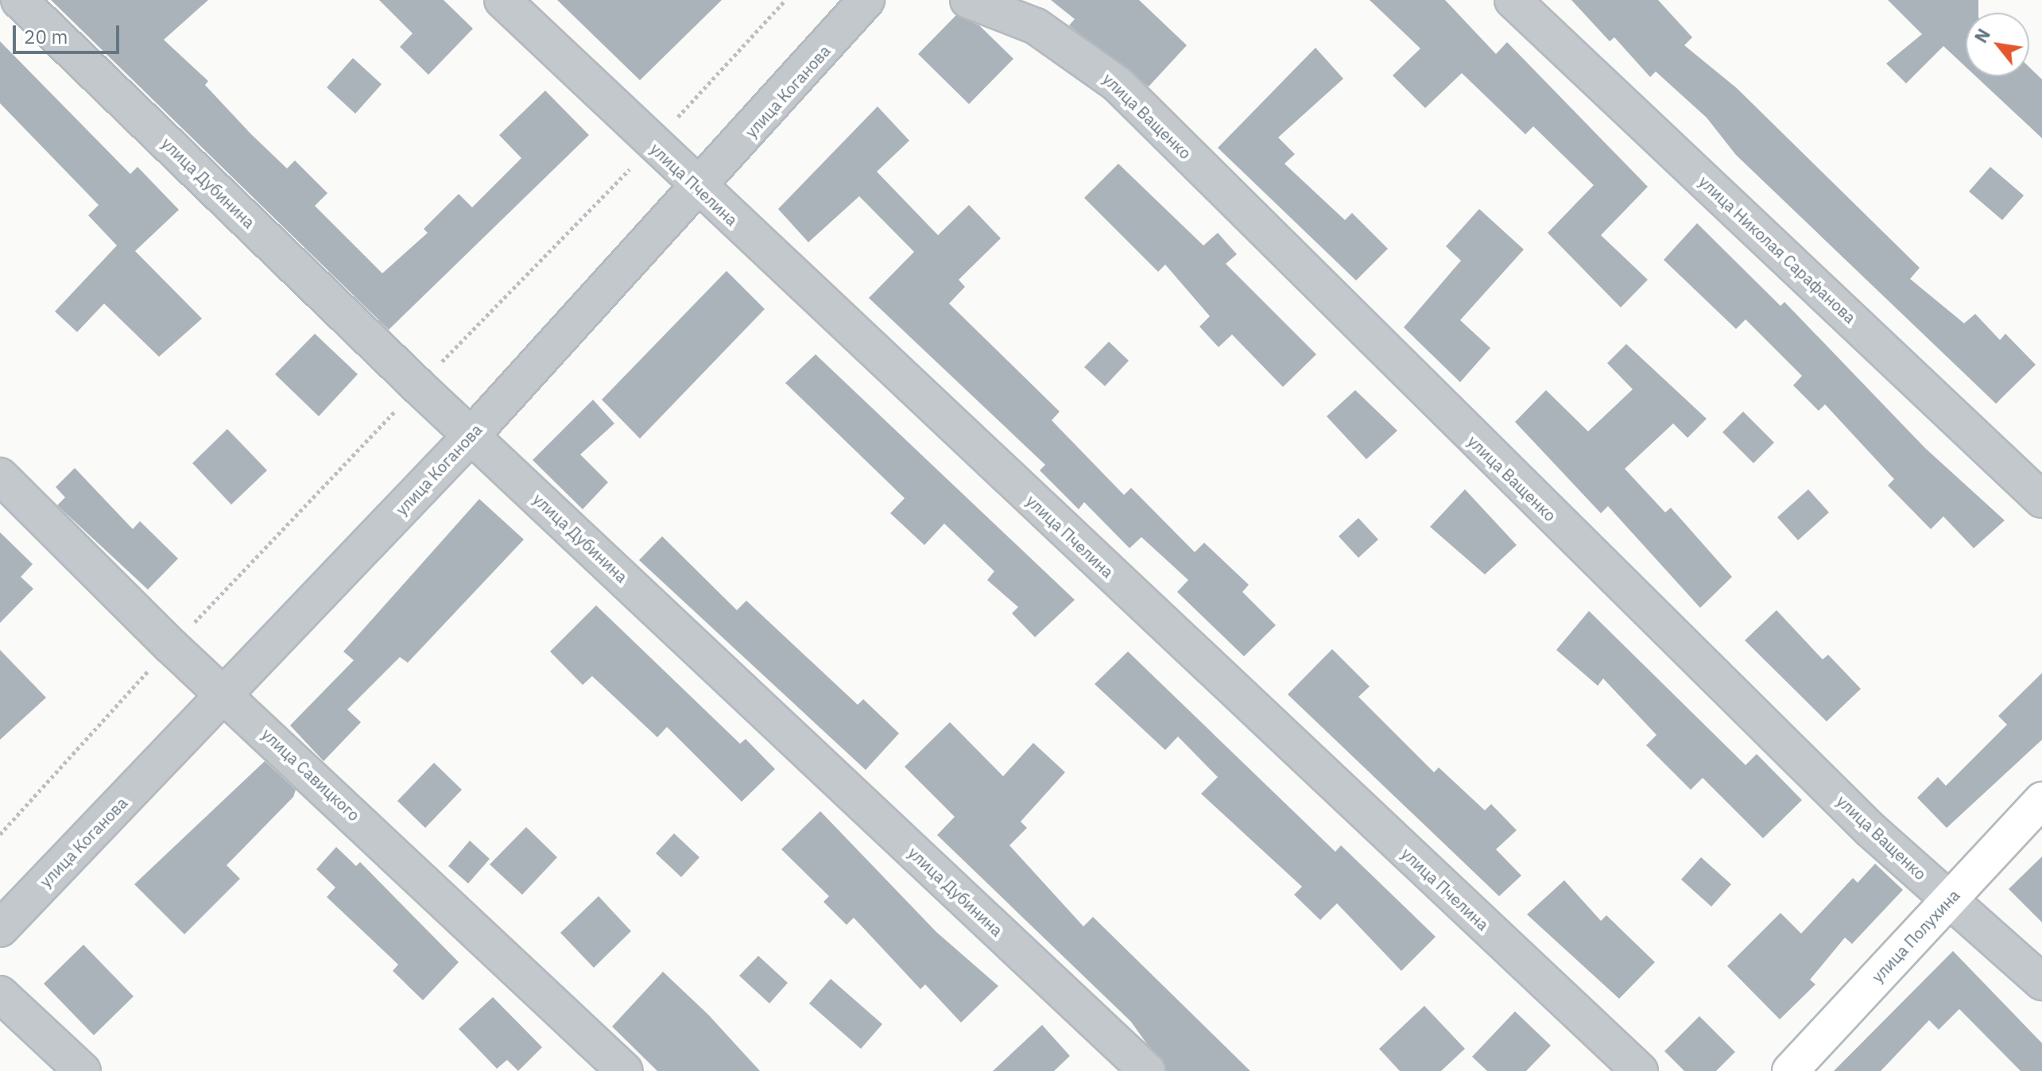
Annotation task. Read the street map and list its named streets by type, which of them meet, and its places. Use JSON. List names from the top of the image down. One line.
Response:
{"streets":{"main road":["улица Полухина"],"street":["улица Коганова","улица Ващенко","улица Дубинина","улица Пчелина","улица Николая Сарафанова","улица Савицкого"]},"crossings":[["улица Коганова","улица Дубинина"],["улица Коганова","улица Пчелина"],["улица Коганова","улица Савицкого"],["улица Ващенко","улица Полухина"]],"scale_bar":"20 m","north":"top left"}
